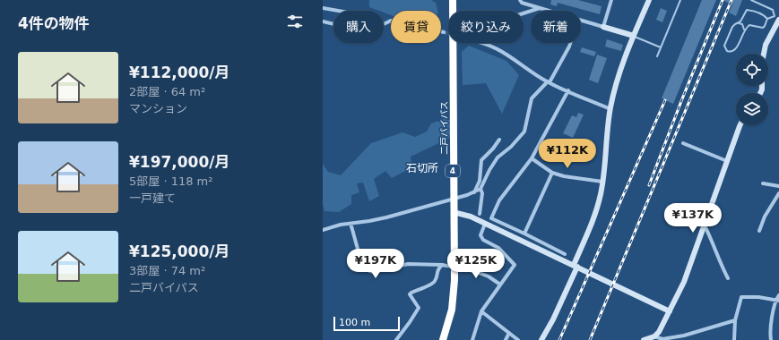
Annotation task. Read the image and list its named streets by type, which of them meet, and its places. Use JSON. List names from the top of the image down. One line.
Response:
{"streets":{"highway":["二戸バイパス","4"]},"districts":["石切所"],"scale_bar":"100 m","page":{"heading":"4件の物件","chip":["購入","賃貸","絞り込み","新着"],"list":[{"name":"¥112,000/月","note":"2部屋 · 64 m² · マンション"},{"name":"¥197,000/月","note":"5部屋 · 118 m² · 一戸建て"},{"name":"¥125,000/月","note":"3部屋 · 74 m² · 二戸バイパス"}],"price":["¥112K","¥137K","¥197K","¥125K"],"scale":"100 m"}}
